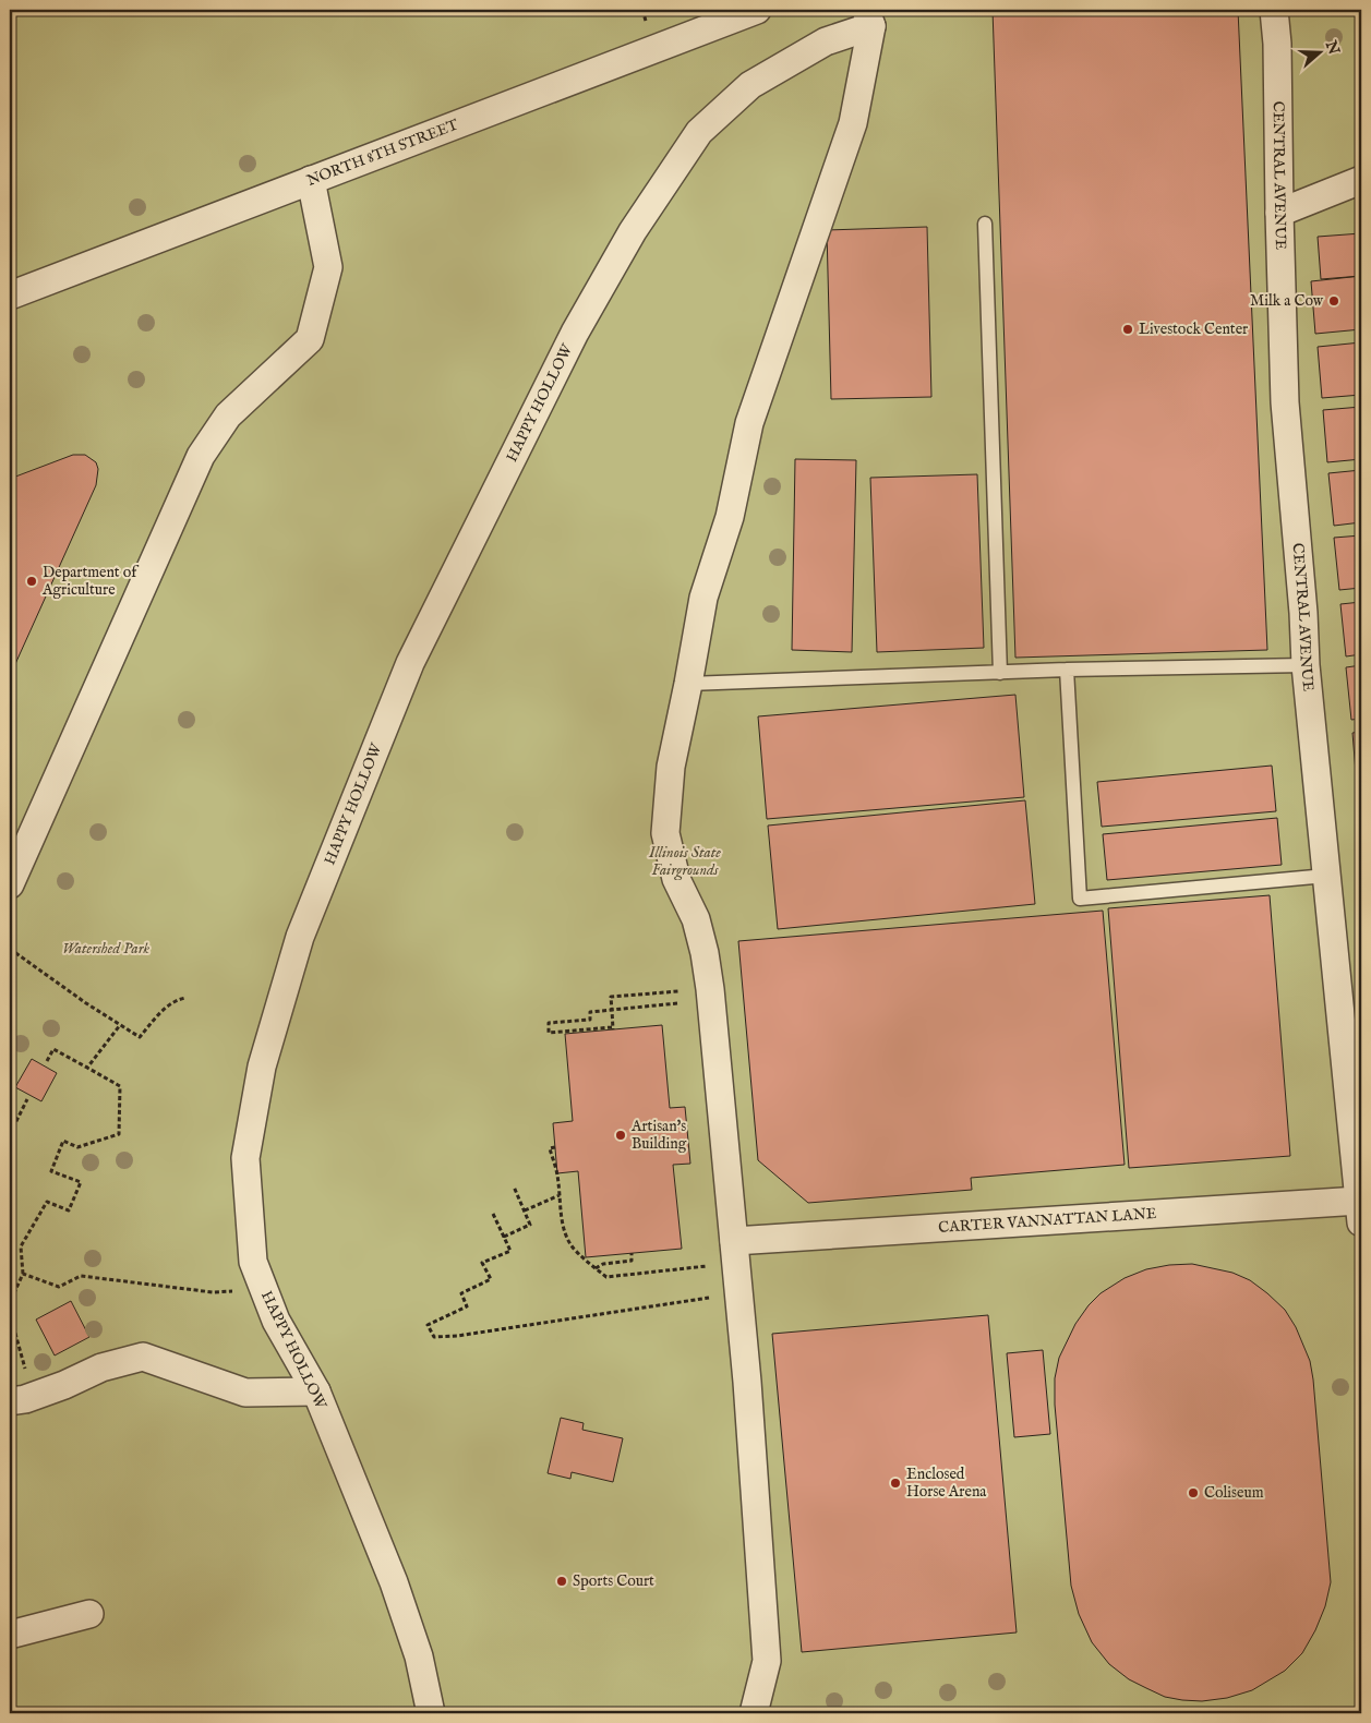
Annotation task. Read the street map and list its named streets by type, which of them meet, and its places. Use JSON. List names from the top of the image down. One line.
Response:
{"streets":{"street":["NORTH 8TH STREET","CENTRAL AVENUE","HAPPY HOLLOW","CARTER VANNATTAN LANE"]},"crossings":[["CENTRAL AVENUE","CARTER VANNATTAN LANE"]],"parks":["Illinois State Fairgrounds","Watershed Park"],"places":["Milk a Cow","Livestock Center","Department of Agriculture","Artisan's Building","Enclosed Horse Arena","Coliseum","Sports Court"],"north":"right"}
